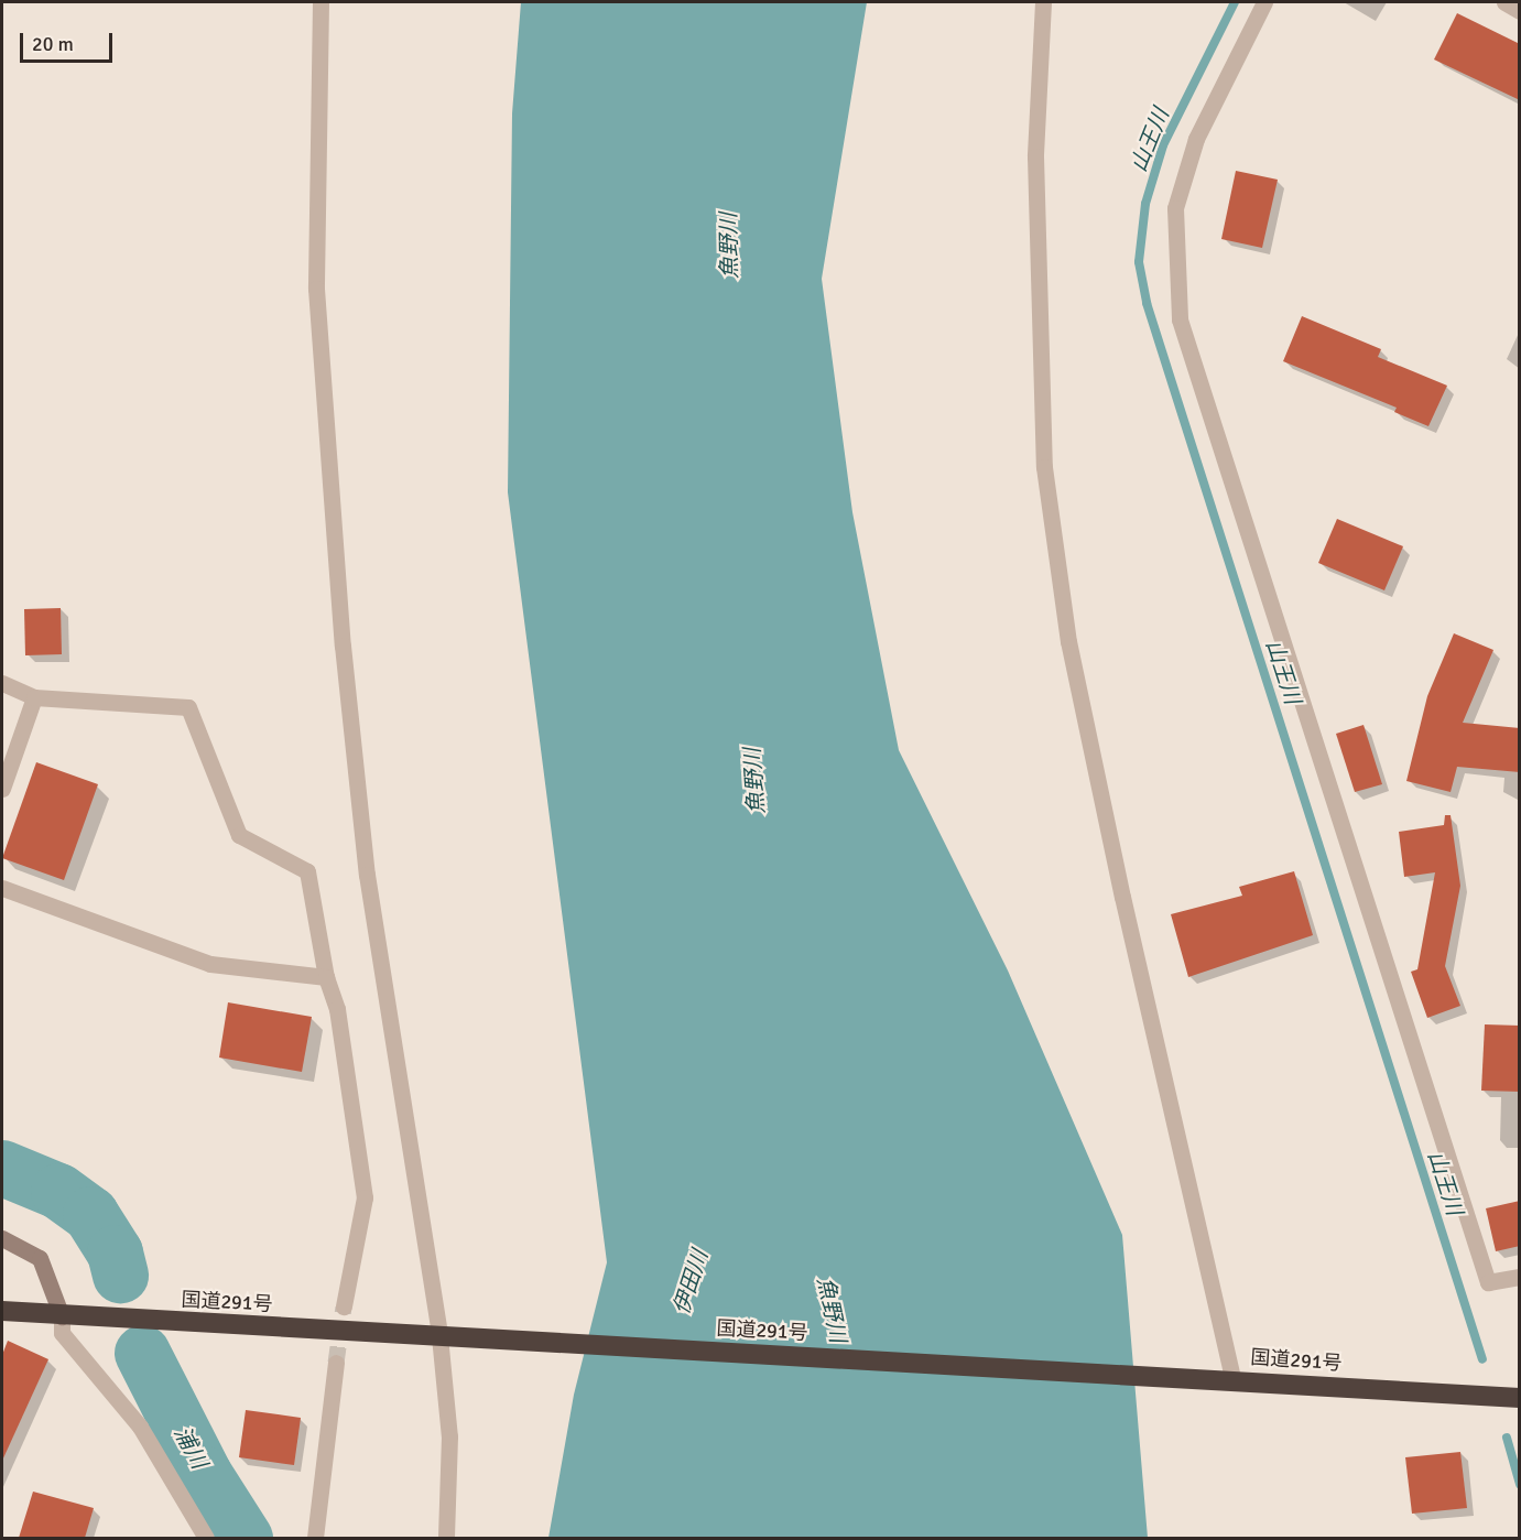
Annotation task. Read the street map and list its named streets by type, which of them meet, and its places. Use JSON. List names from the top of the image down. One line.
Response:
{"streets":{"highway":["国道291号"]},"water":["山王川","魚野川","伊田川","浦川"],"scale_bar":"20 m"}
